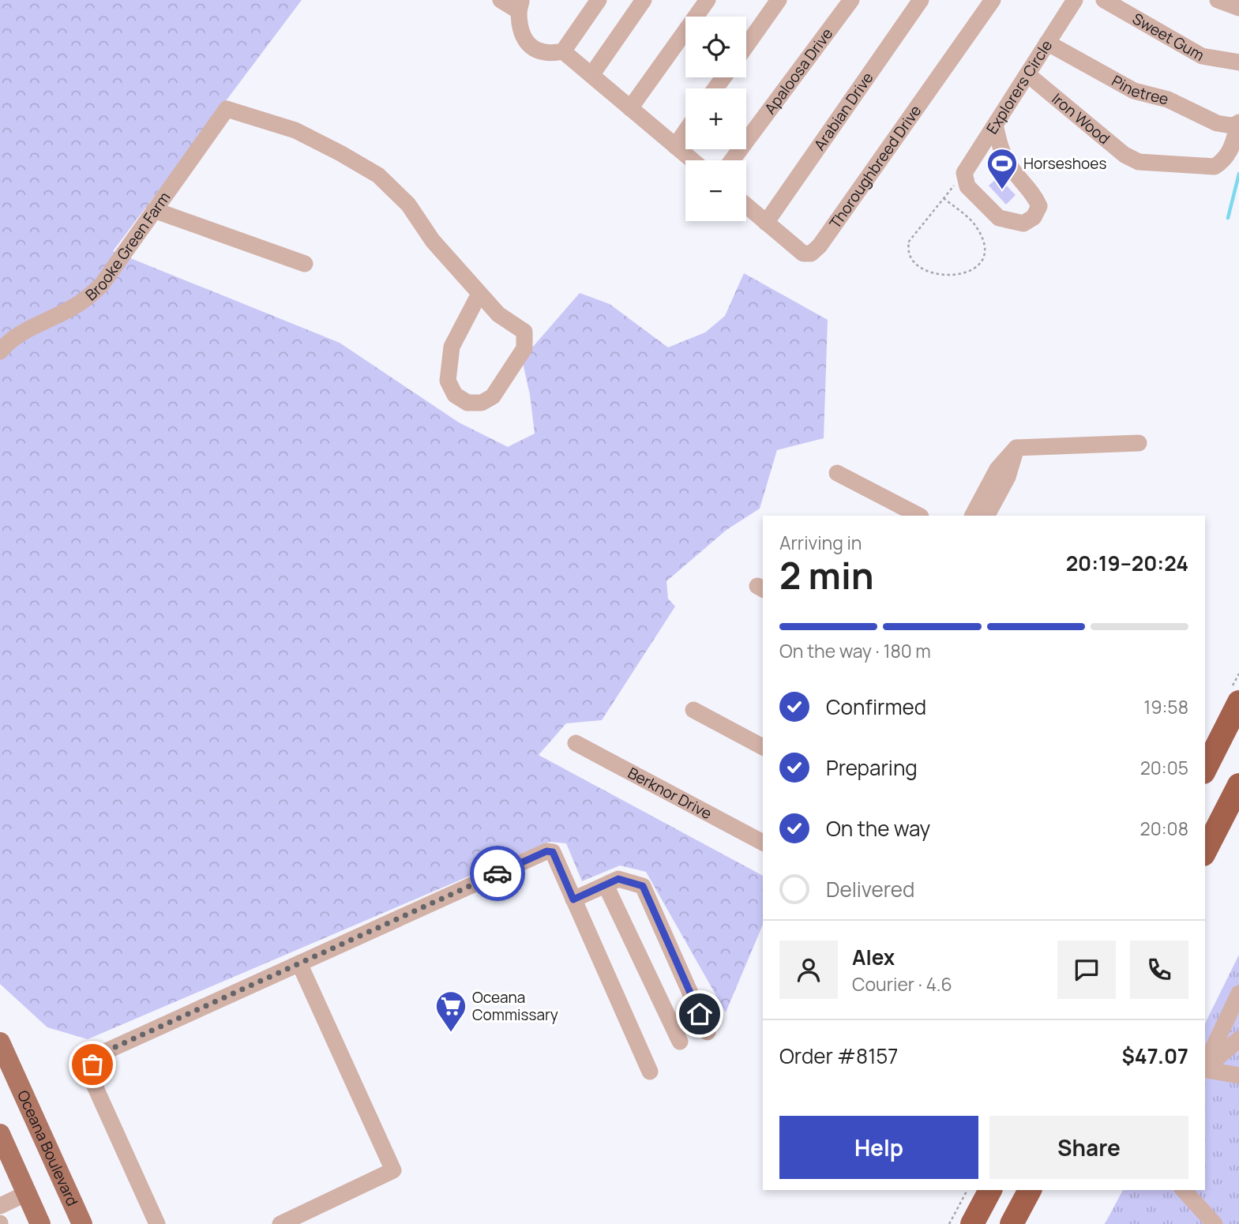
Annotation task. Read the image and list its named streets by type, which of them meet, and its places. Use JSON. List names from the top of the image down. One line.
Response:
{"streets":{"main road":["Oceana Boulevard"],"street":["Sweet Gum","Apaloosa Drive","Explorers Circle","Pinetree","Arabian Drive","Iron Wood","Thoroughbreed Drive","Brooke Green Farm","Berknor Drive"]},"crossings":[["Explorers Circle","Pinetree"],["Explorers Circle","Iron Wood"],["Pinetree","Iron Wood"],["Arabian Drive","Thoroughbreed Drive"]],"places":{"sports":["Horseshoes"],"supermarket":["Oceana Commissary"]},"page":{"map_buttons":["+","−"],"heading":["2 min","Arriving in","20:19–20:24"],"panel":["Alex","Courier · 4.6","Order #8157","$47.07"],"bar":"On the way · 180 m","list":[["Confirmed","19:58"],["Preparing","20:05"],["On the way","20:08"],"Delivered"],"buttons":["Help","Share"]}}
